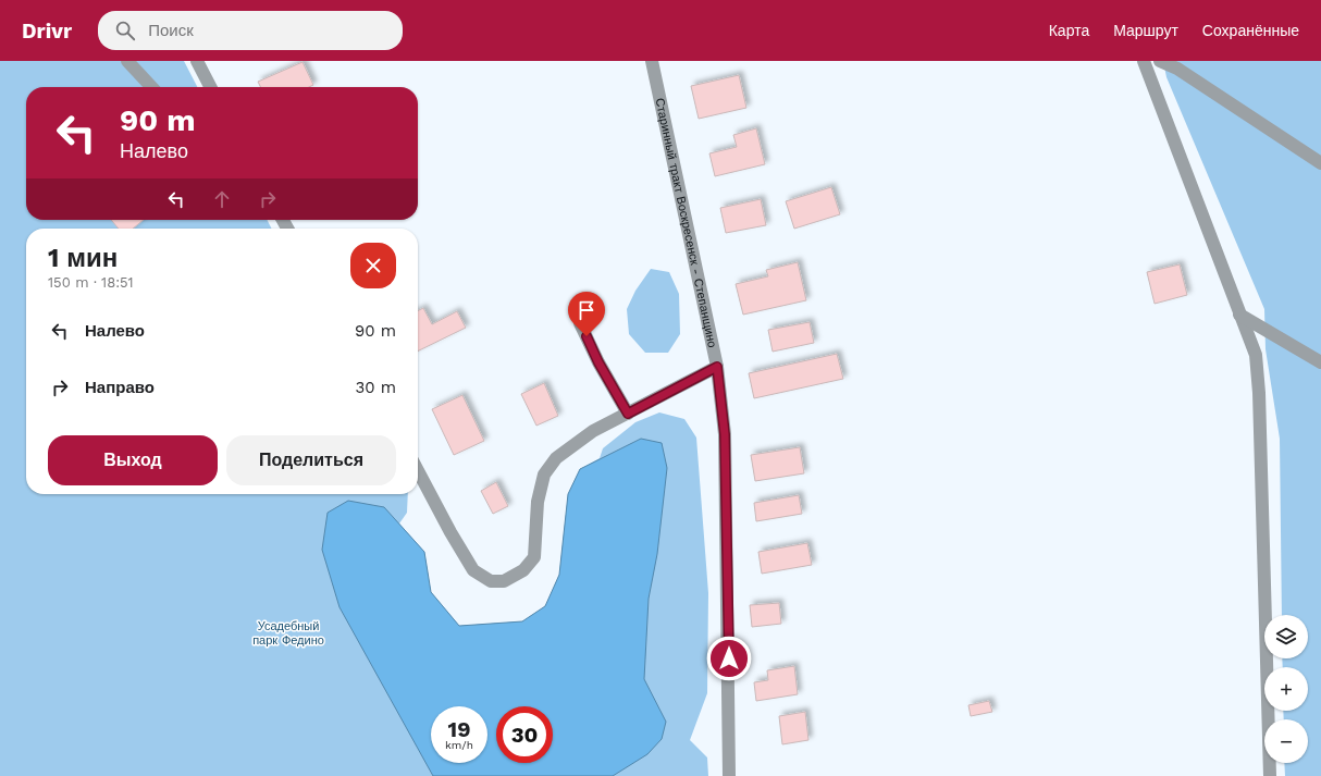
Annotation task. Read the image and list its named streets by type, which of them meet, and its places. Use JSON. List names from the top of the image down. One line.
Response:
{"streets":{"street":["Старинный тракт Воскресенск - Степанщино"]},"parks":["Усадебный парк Федино"],"page":{"header":"Drivr","search":"Поиск","nav":["Карта","Маршрут","Сохранённые"],"turn":["90 m","Налево"],"heading":["1 мин","150 m · 18:51"],"list":[{"name":"Налево","value":"90 m"},{"name":"Направо","value":"30 m"}],"buttons":["Выход","Поделиться"],"map_buttons":["+","−"],"speed":"19 km/h","limit":"30"}}
